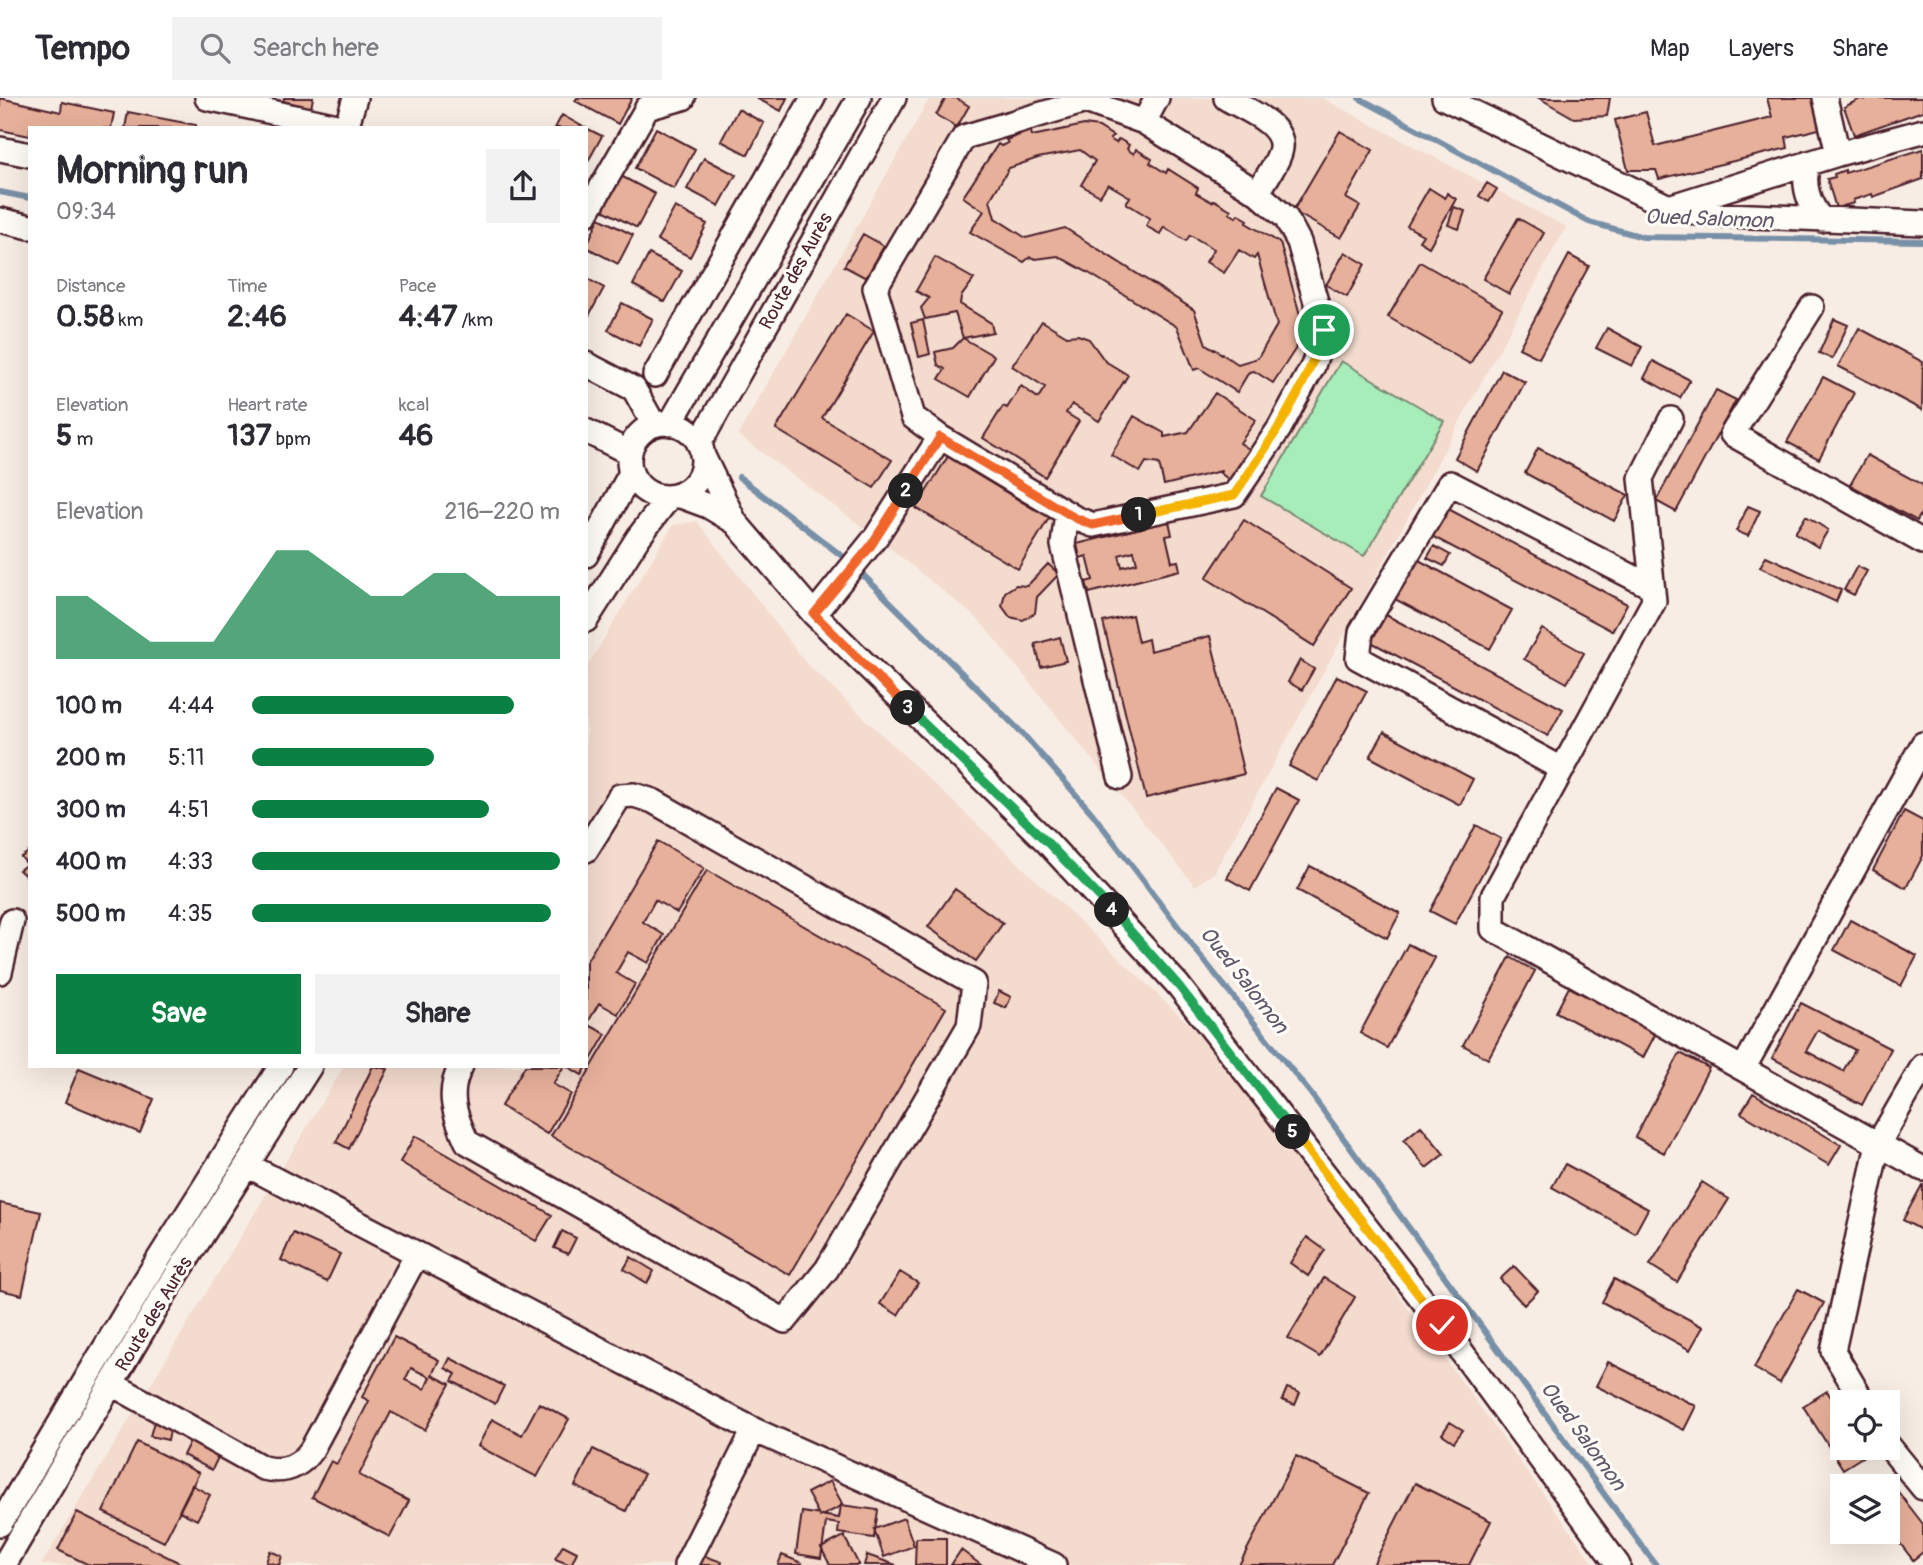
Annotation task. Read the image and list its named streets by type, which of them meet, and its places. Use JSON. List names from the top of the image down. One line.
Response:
{"streets":{"street":["Route des Aurès"]},"water":["Oued Salomon"],"page":{"header":"Tempo","search":"Search here","nav":["Map","Layers","Share"],"heading":["Morning run","09:34"],"stats":[["Distance","0.58 km"],["Time","2:46"],["Pace","4:47 /km"],["Elevation","5 m"],["Heart rate","137 bpm"],["kcal","46"]],"pins":["2","1","3","4","5"],"chart":["Elevation","216–220 m"],"list":[{"name":"100 m","note":"4:44"},{"name":"200 m","note":"5:11"},{"name":"300 m","note":"4:51"},{"name":"400 m","note":"4:33"},{"name":"500 m","note":"4:35"}],"buttons":["Save","Share"]}}
